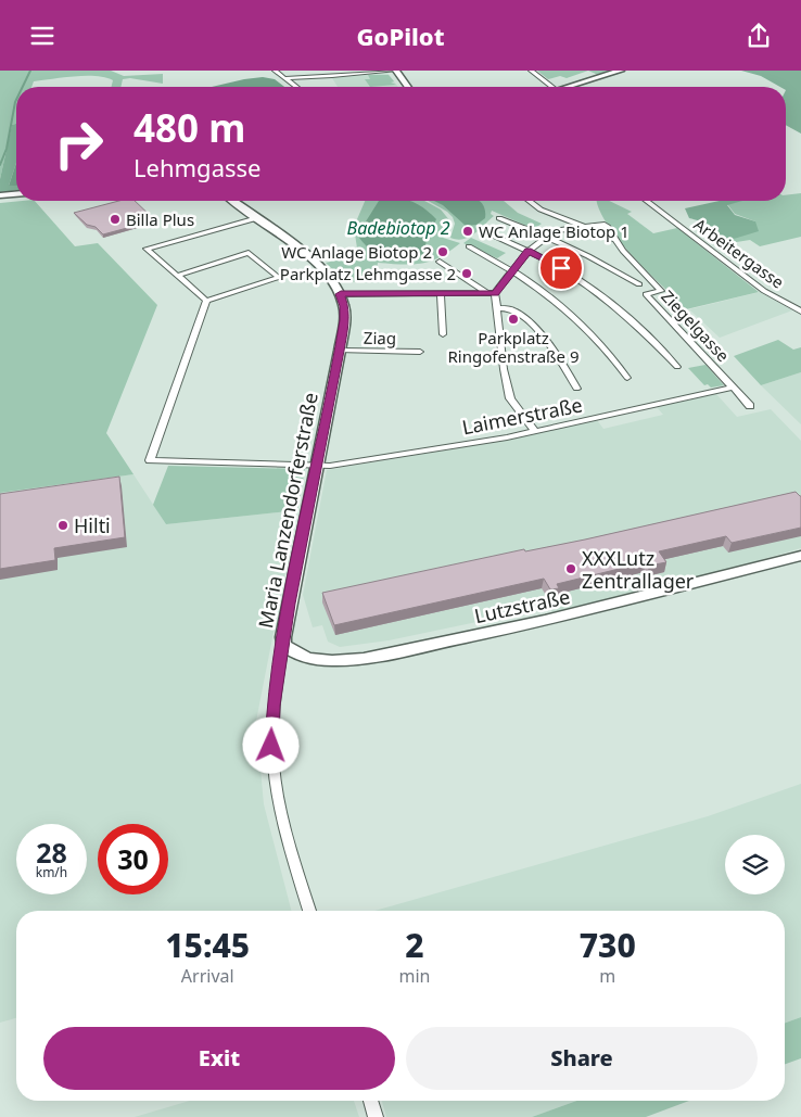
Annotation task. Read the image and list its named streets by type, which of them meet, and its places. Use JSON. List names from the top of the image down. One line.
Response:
{"streets":{"street":["Arbeitergasse","Ziegelgasse","Ziag","Laimerstraße","Maria Lanzendorferstraße","Lutzstraße"]},"crossings":[["Ziegelgasse","Laimerstraße"],["Ziag","Maria Lanzendorferstraße"],["Laimerstraße","Maria Lanzendorferstraße"],["Maria Lanzendorferstraße","Lutzstraße"]],"water":["Badebiotop 2"],"places":["Billa Plus","WC Anlage Biotop 1","WC Anlage Biotop 2","Parkplatz Lehmgasse 2","Parkplatz Ringofenstraße 9","Hilti","XXXLutz Zentrallager"],"page":{"header":"GoPilot","turn":["480 m","Lehmgasse"],"speed":"28 km/h","limit":"30","eta":["15:45","Arrival","2","min","730","m"],"buttons":["Exit","Share"]}}
